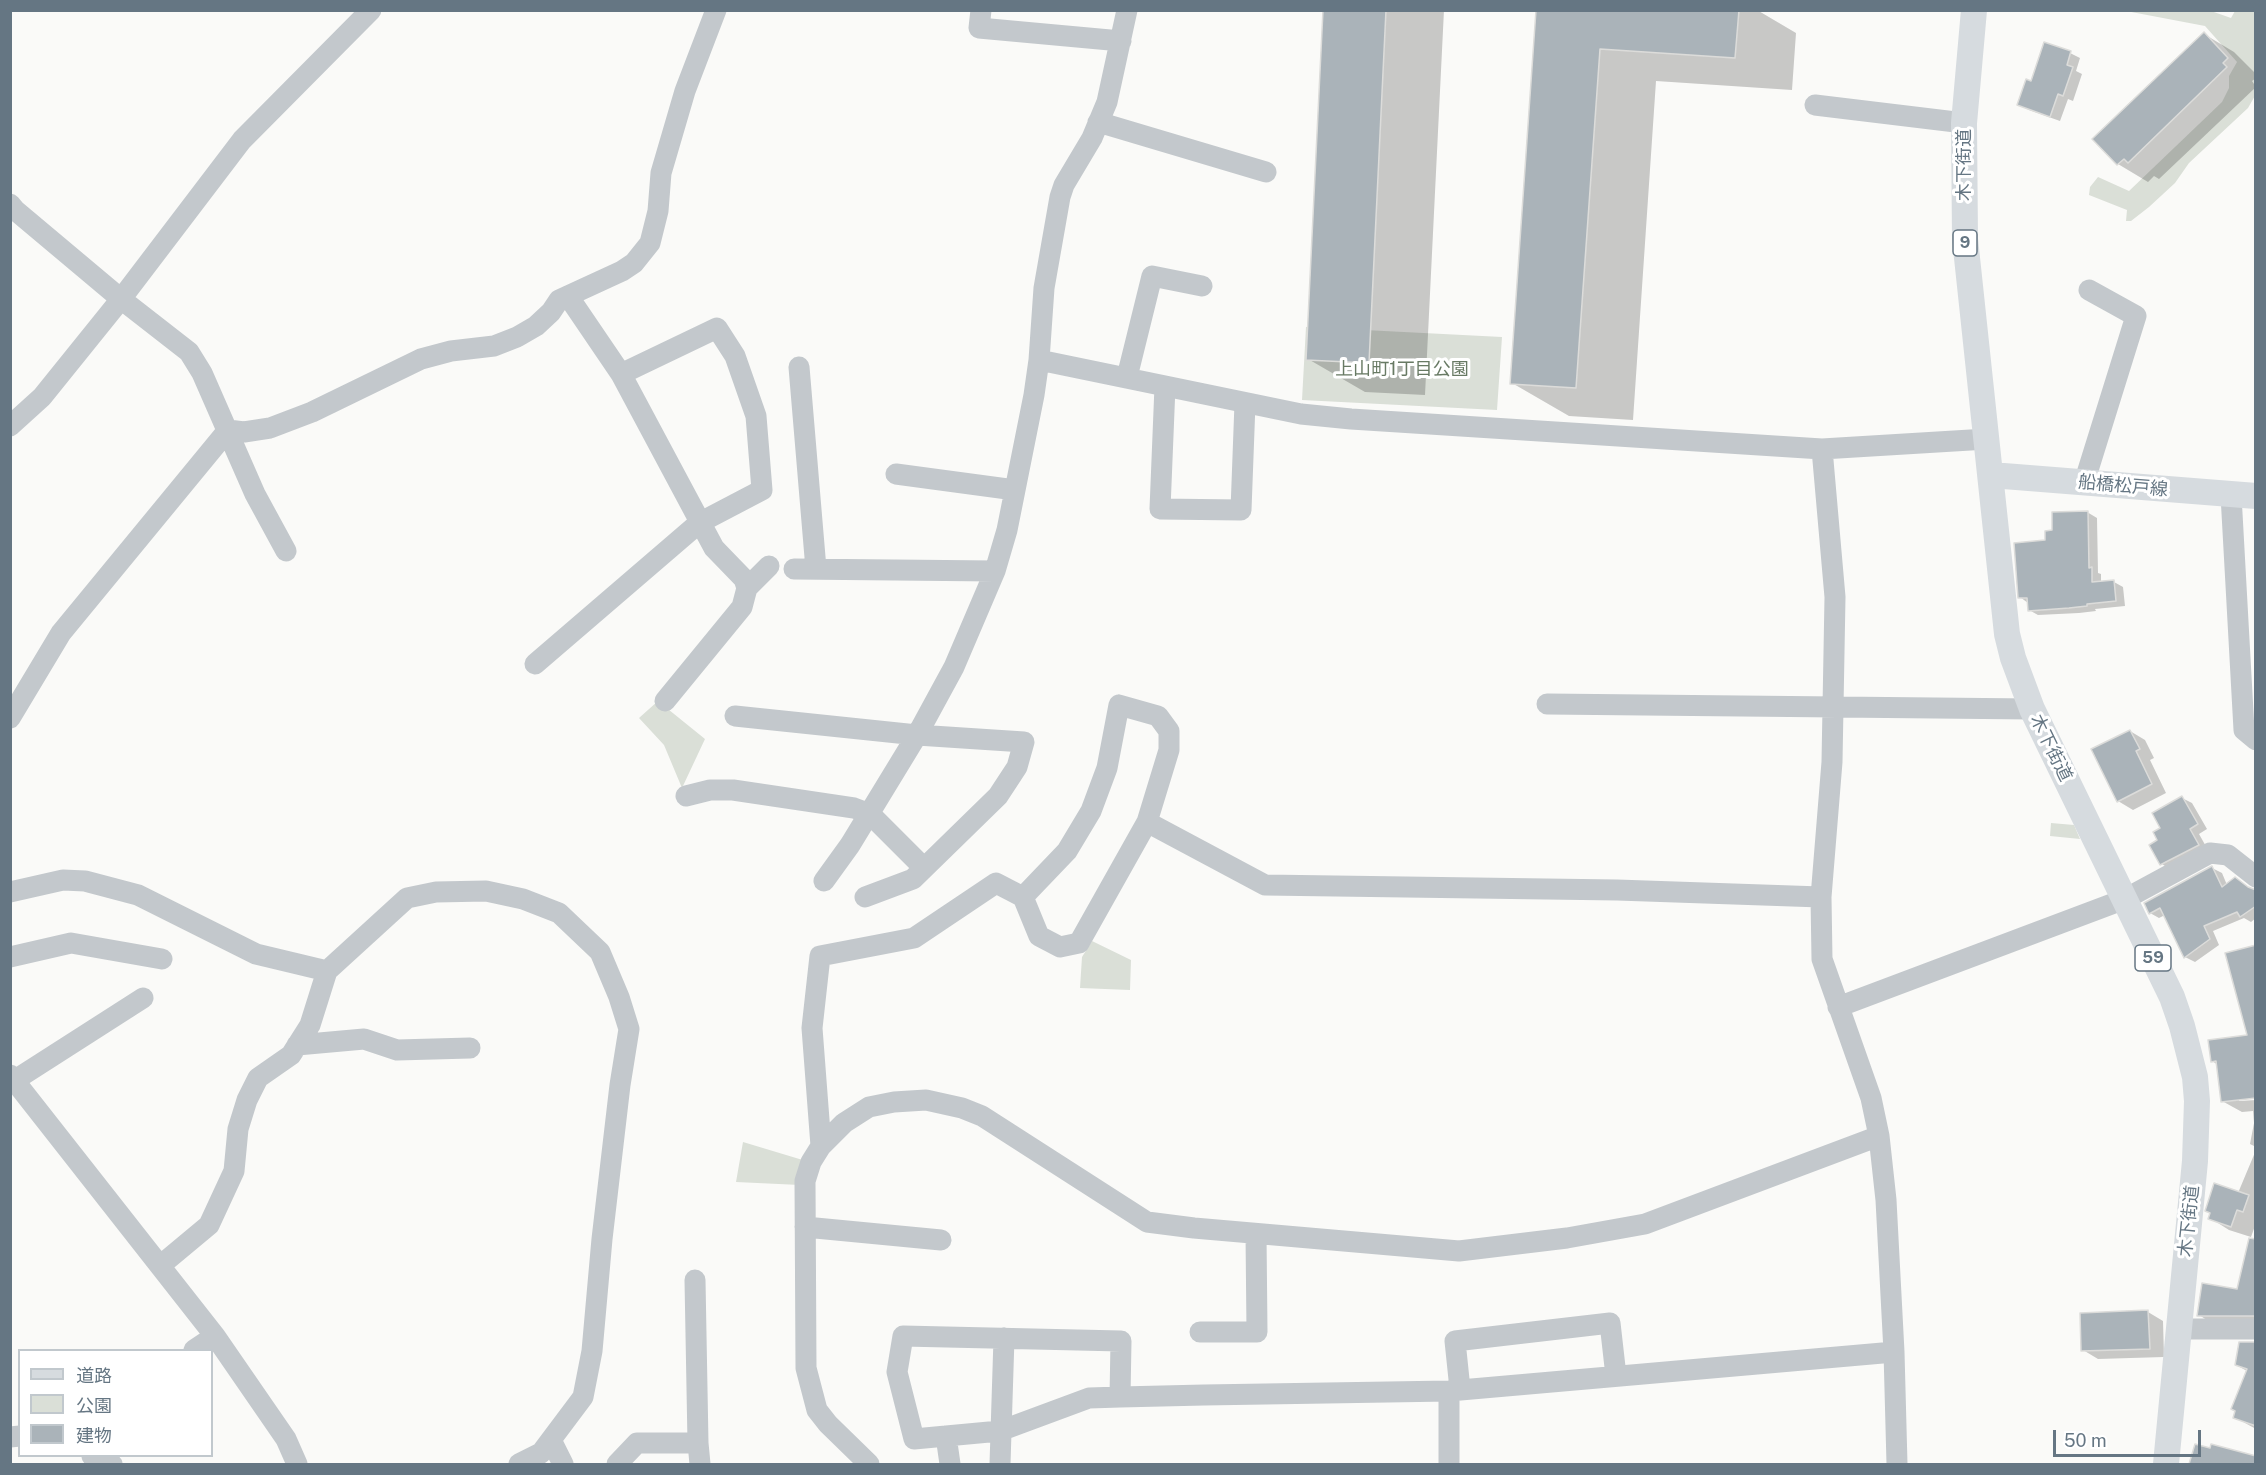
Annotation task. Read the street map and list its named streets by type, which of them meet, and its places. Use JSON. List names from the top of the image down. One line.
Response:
{"streets":{"main road":["木下街道","9","船橋松戸線","59"]},"crossings":[["木下街道","船橋松戸線"]],"parks":["上山町1丁目公園"],"legend":["道路","公園","建物"],"scale_bar":"50 m"}
